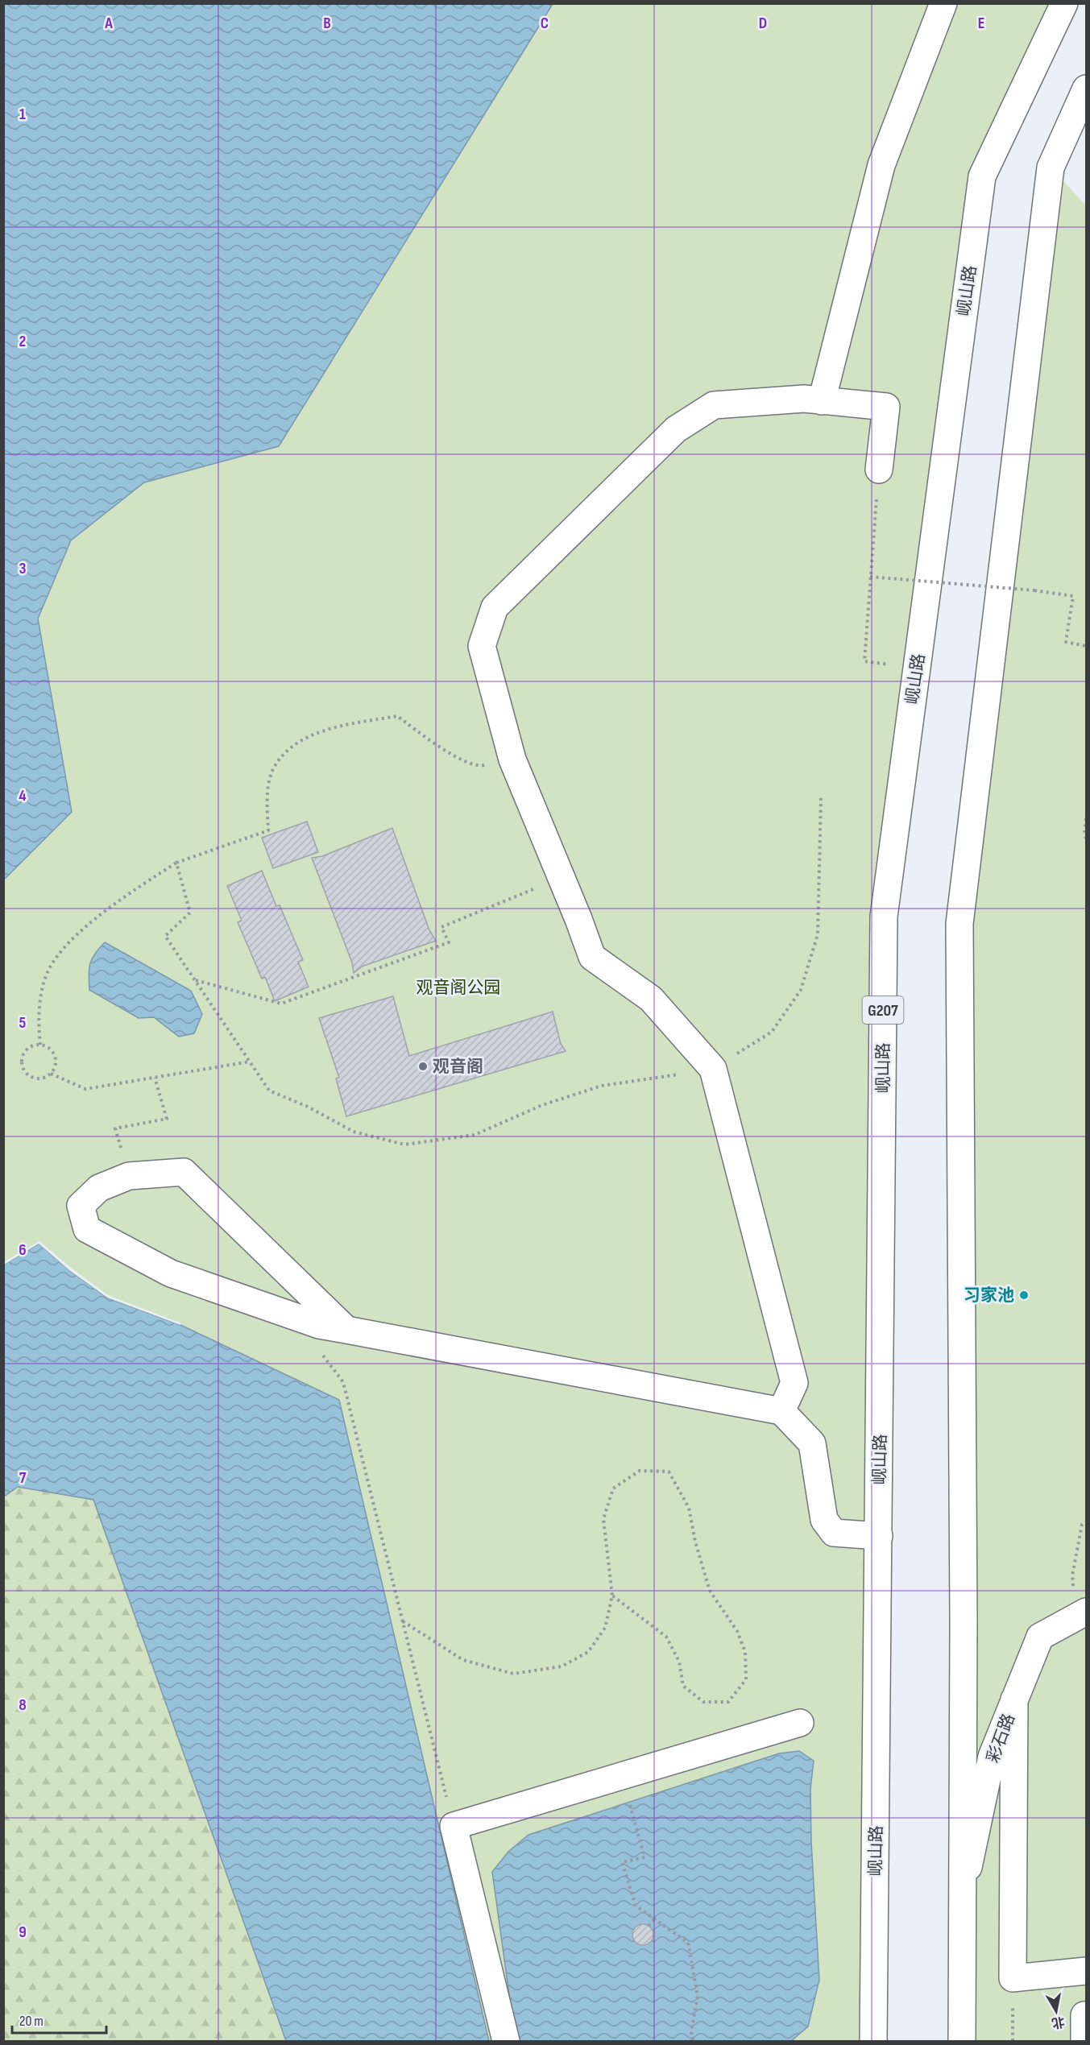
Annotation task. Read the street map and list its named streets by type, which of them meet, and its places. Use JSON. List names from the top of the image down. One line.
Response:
{"streets":{"main road":["岘山路","G207","彩石路"]},"parks":["观音阁公园"],"places":["观音阁","习家池"],"scale_bar":"20 m","north":"bottom","grid":{"columns":["A","B","C","D","E"],"rows":["1","2","3","4","5","6","7","8","9"]}}
